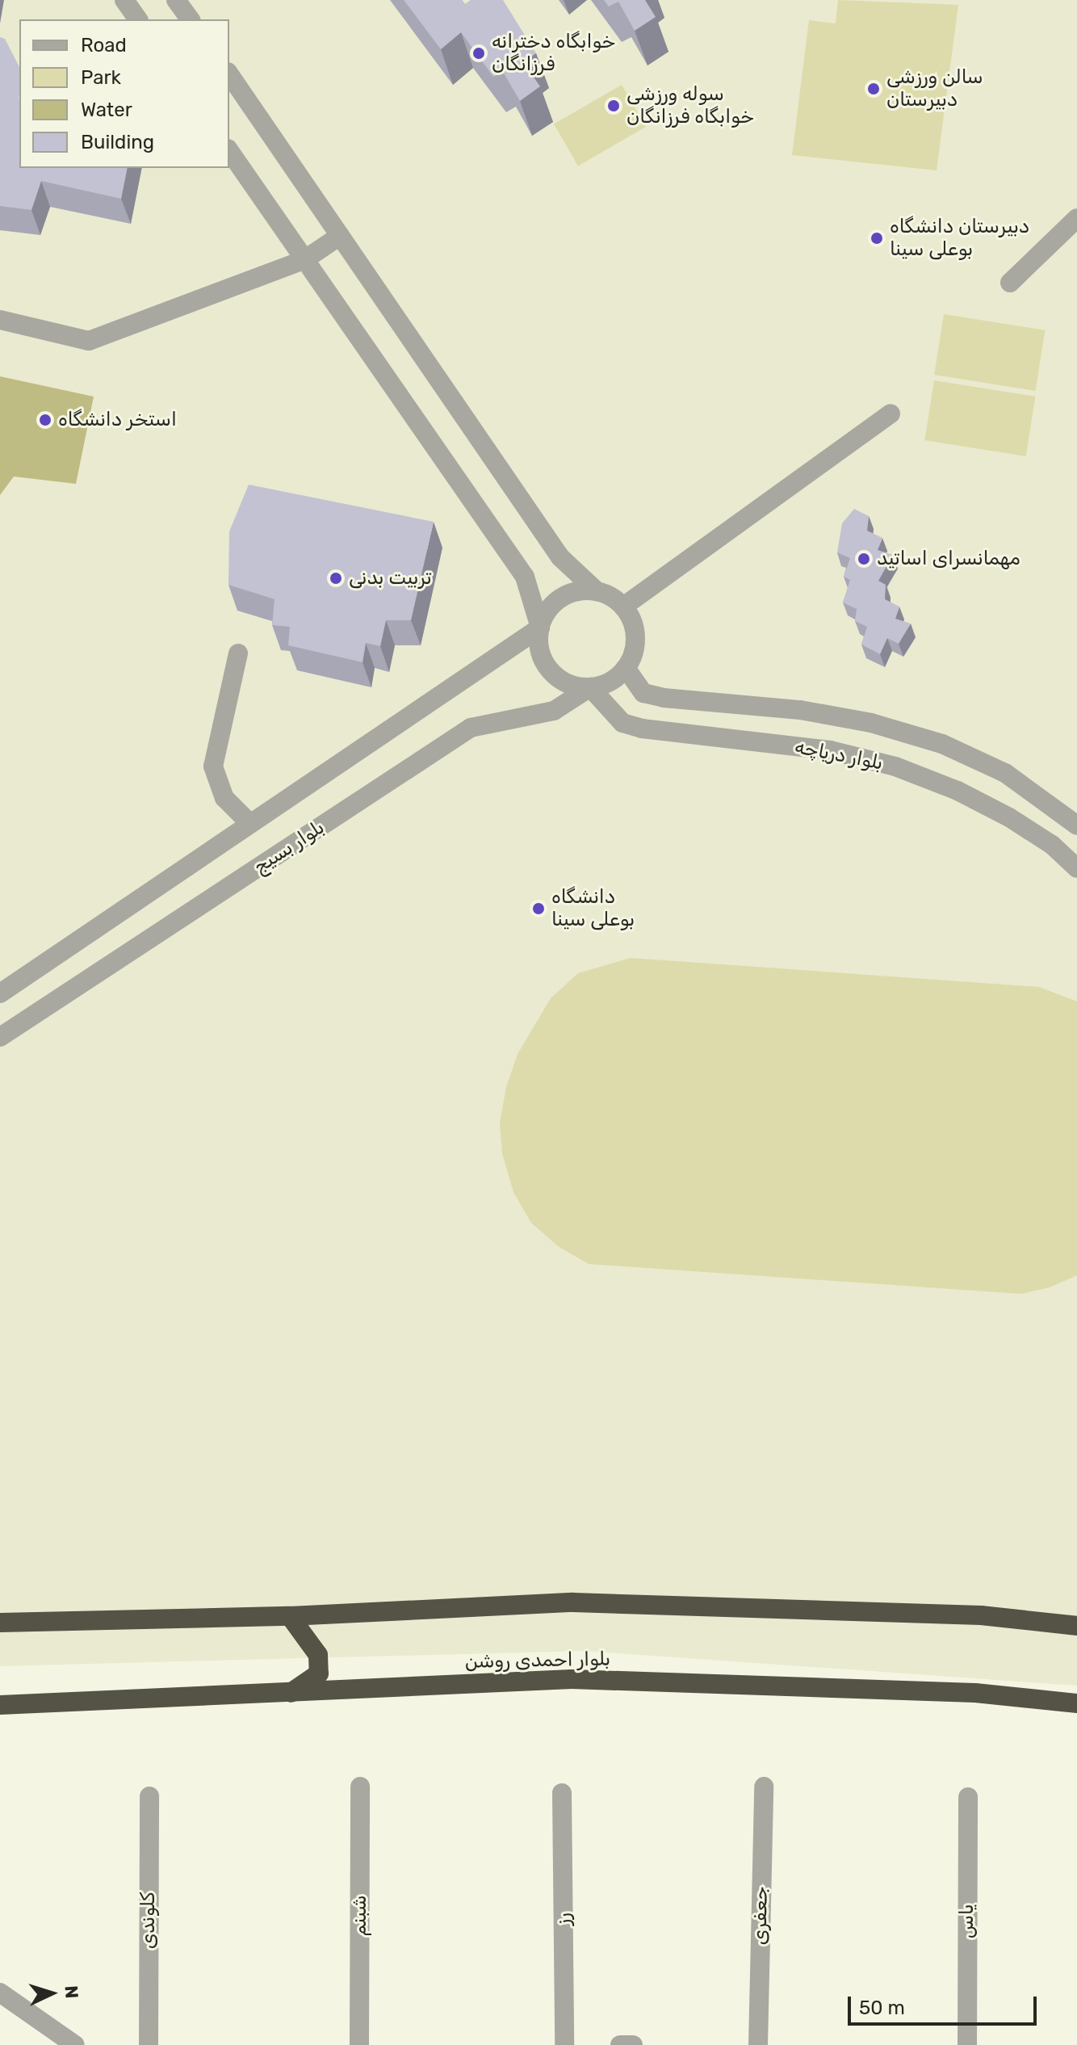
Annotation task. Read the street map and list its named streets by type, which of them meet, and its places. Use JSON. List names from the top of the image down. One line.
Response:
{"streets":{"highway":["بلوار احمدی روشن"],"street":["بلوار دریاچه","بلوار بسیج","شبنم","جعفری","رز","کلوندی","یاس"]},"crossings":[["بلوار دریاچه","بلوار بسیج"]],"places":["خوابگاه دخترانه فرزانگان","سالن ورزشی دبیرستان","سوله ورزشی خوابگاه فرزانگان","دبیرستان دانشگاه بوعلی سینا","استخر دانشگاه","مهمانسرای اساتید","تربیت بدنی","دانشگاه بوعلی سینا"],"legend":["Road","Park","Water","Building"],"scale_bar":"50 m","north":"right"}
